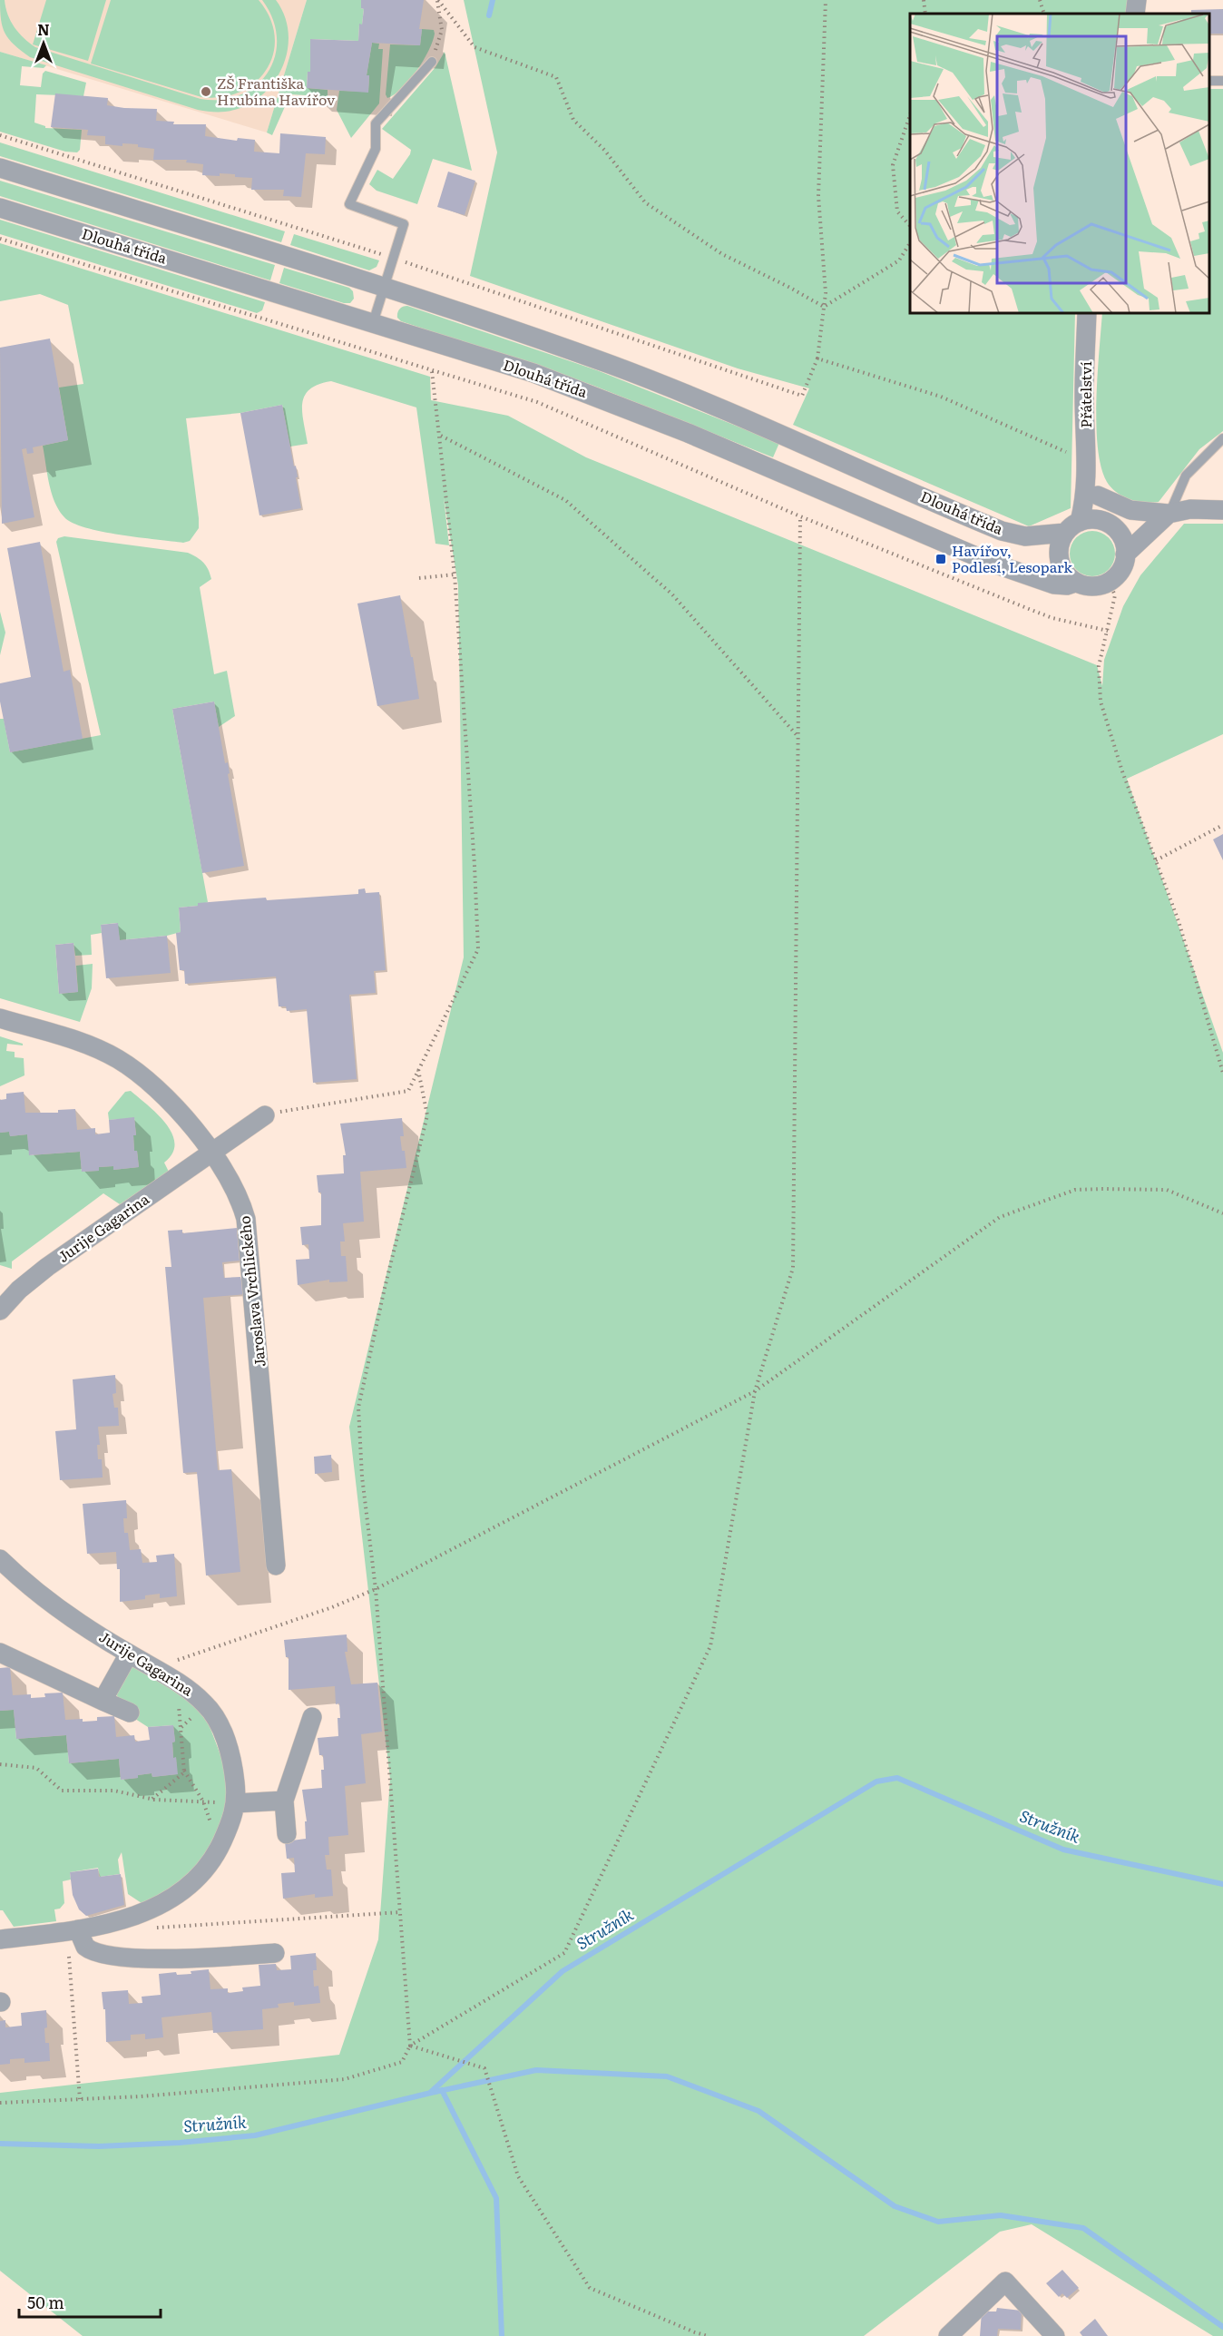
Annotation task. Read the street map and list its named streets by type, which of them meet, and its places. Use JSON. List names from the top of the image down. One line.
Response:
{"streets":{"street":["Dlouhá třída","Přátelství","Jurije Gagarina","Jaroslava Vrchlického"]},"crossings":[["Dlouhá třída","Přátelství"],["Jurije Gagarina","Jaroslava Vrchlického"]],"water":["Stružník"],"places":{"other":["ZŠ Františka Hrubína Havířov"],"transit":["Havířov, Podlesí, Lesopark"]},"scale_bar":"50 m","north":"top"}
